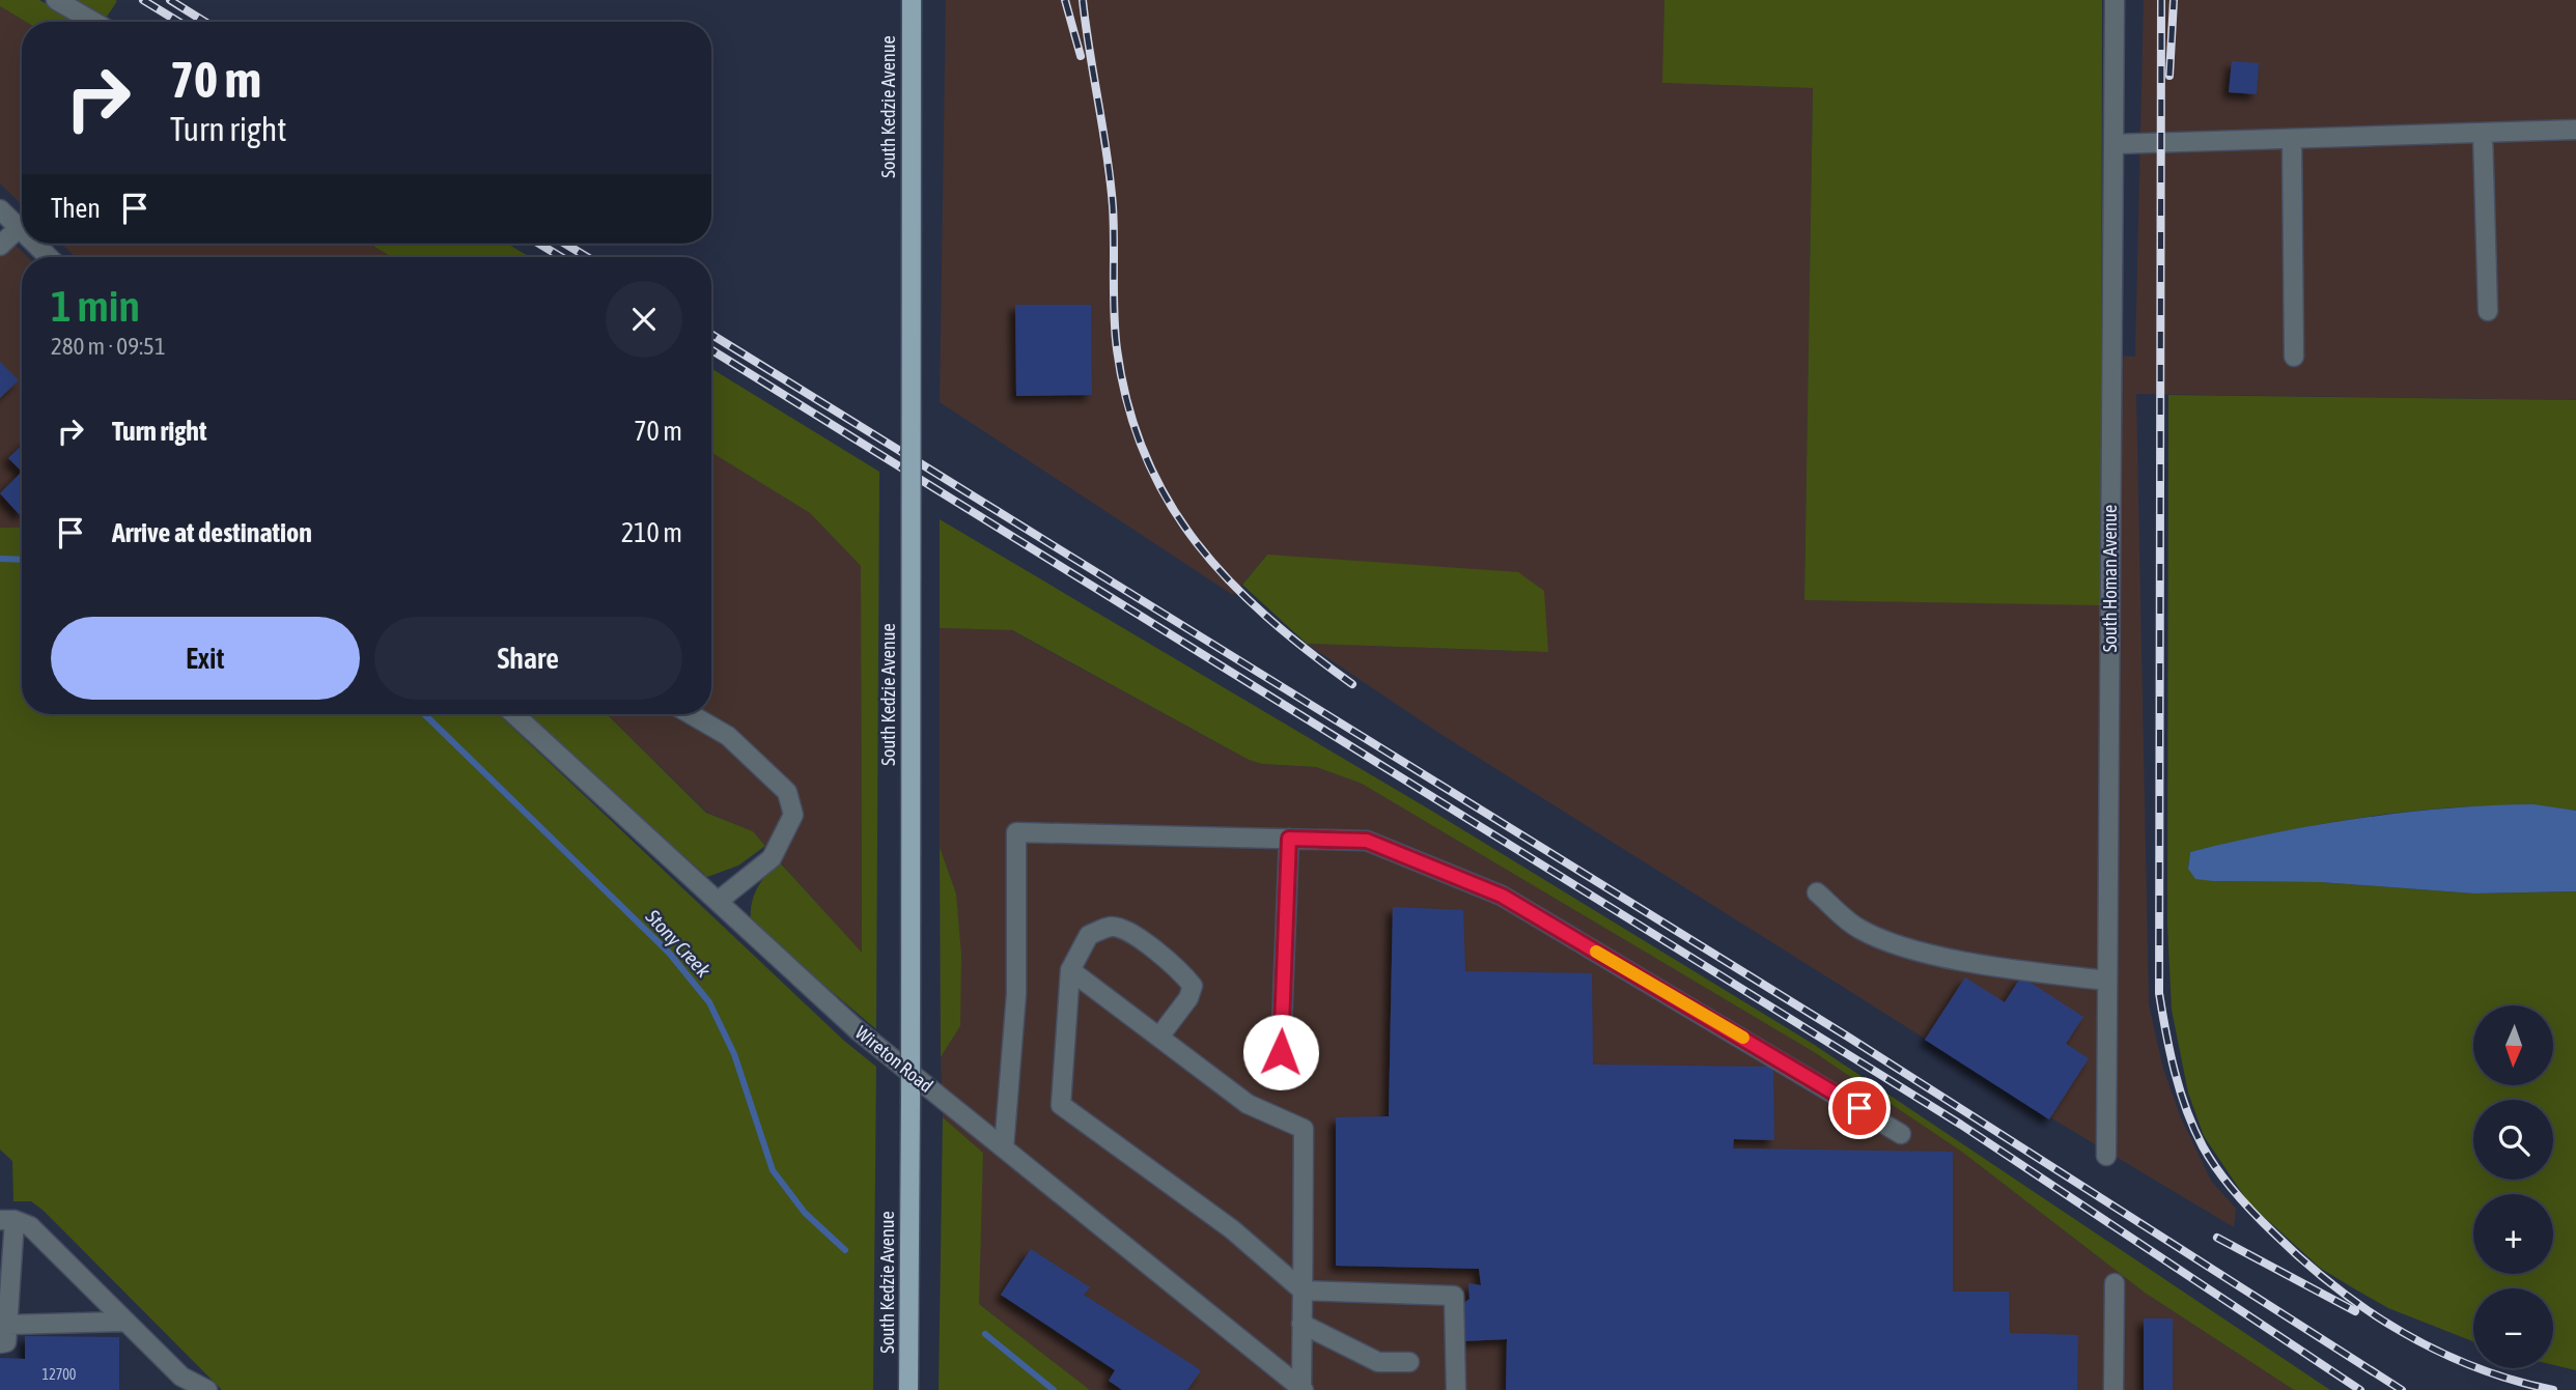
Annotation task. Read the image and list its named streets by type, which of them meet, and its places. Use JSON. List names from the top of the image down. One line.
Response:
{"streets":{"main road":["South Kedzie Avenue"],"street":["South Homan Avenue","Wireton Road"]},"water":["Stony Creek"],"house_numbers":["12700"],"north":"bottom","page":{"turn":["70 m","Turn right"],"then":"Then","heading":["1 min","280 m · 09:51"],"list":[{"name":"Turn right","value":"70 m"},{"name":"Arrive at destination","value":"210 m"}],"buttons":["Exit","Share"],"map_buttons":["+","−"]}}
